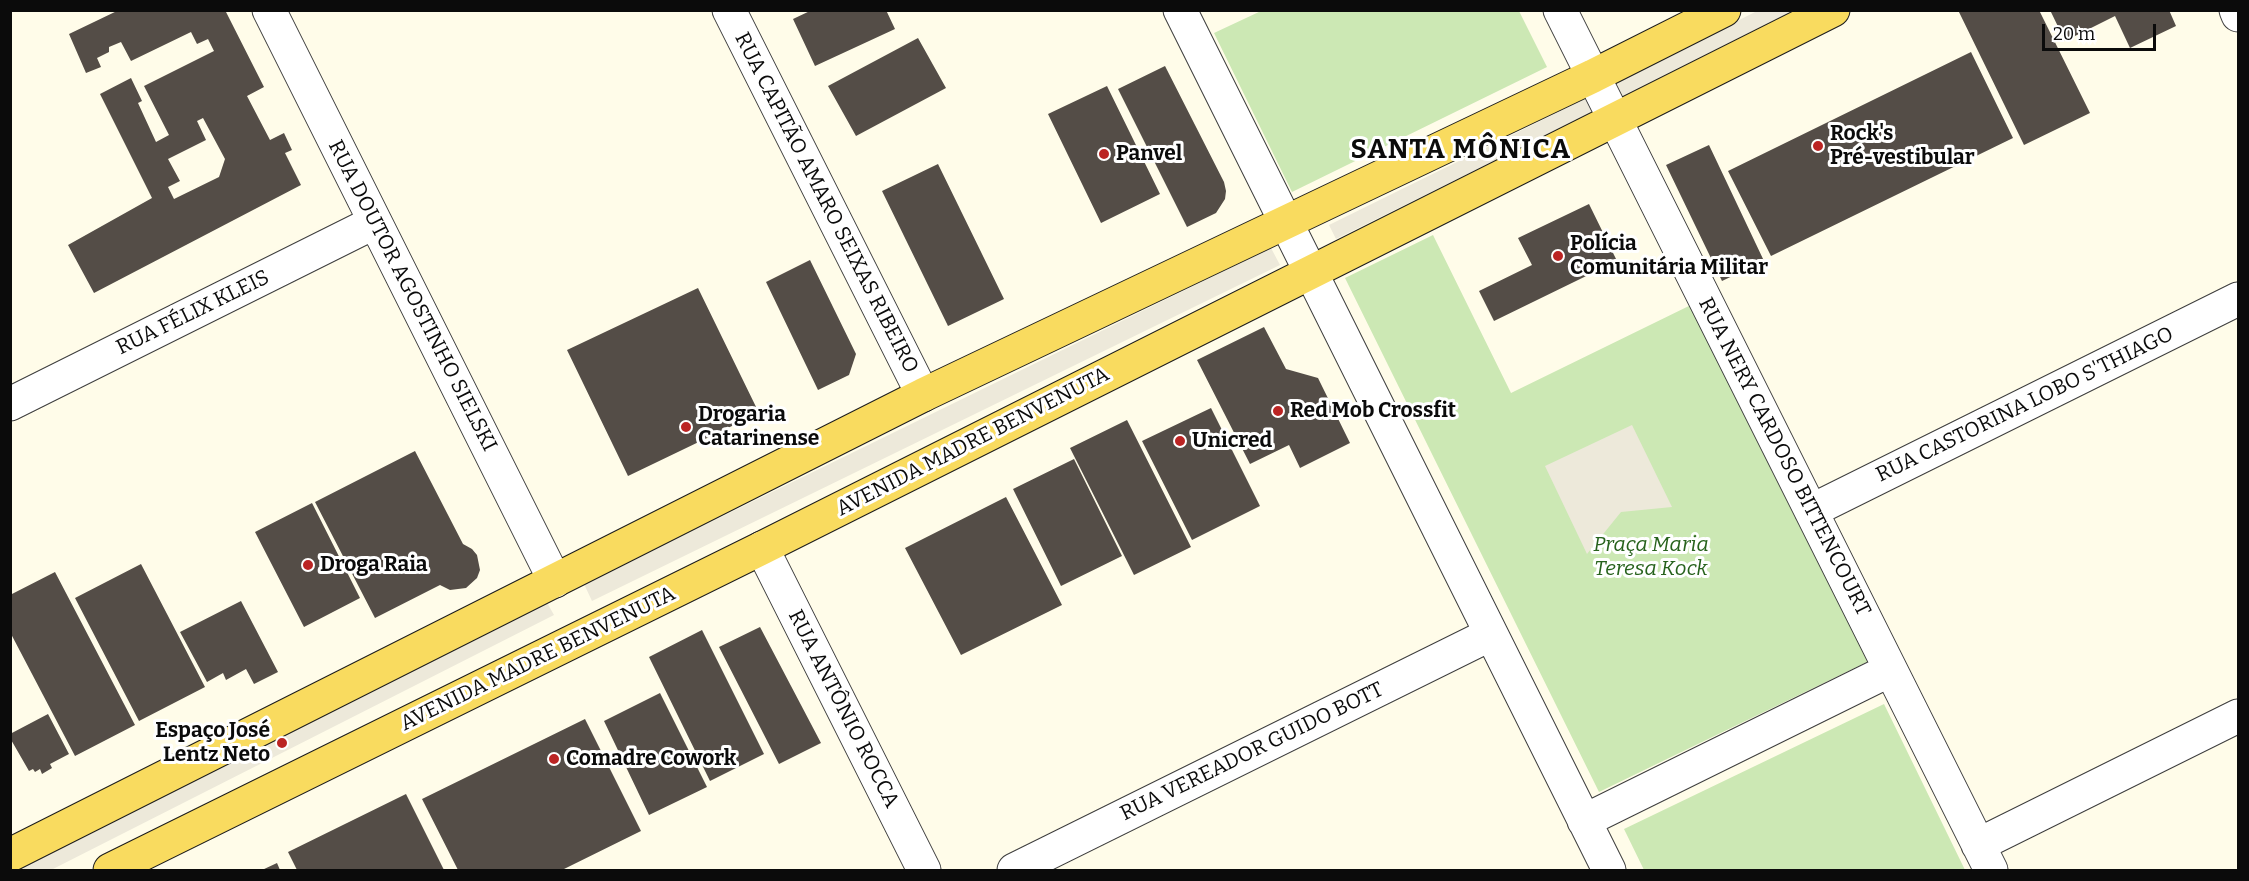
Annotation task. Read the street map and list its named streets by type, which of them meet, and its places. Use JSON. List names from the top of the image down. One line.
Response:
{"streets":{"main road":["AVENIDA MADRE BENVENUTA"],"street":["RUA CAPITÃO AMARO SEIXAS RIBEIRO","RUA DOUTOR AGOSTINHO SIELSKI","RUA FÉLIX KLEIS","RUA CASTORINA LOBO S'THIAGO","RUA NERY CARDOSO BITTENCOURT","RUA ANTÔNIO ROCCA","RUA VEREADOR GUIDO BOTT"]},"crossings":[["RUA DOUTOR AGOSTINHO SIELSKI","RUA FÉLIX KLEIS"],["RUA CASTORINA LOBO S'THIAGO","RUA NERY CARDOSO BITTENCOURT"],["AVENIDA MADRE BENVENUTA","RUA NERY CARDOSO BITTENCOURT"],["AVENIDA MADRE BENVENUTA","RUA ANTÔNIO ROCCA"]],"districts":["SANTA MÔNICA"],"parks":["Praça Maria Teresa Kock"],"places":["Rock's Pré-vestibular","Panvel","Polícia Comunitária Militar","Red Mob Crossfit","Drogaria Catarinense","Unicred","Droga Raia","Espaço José Lentz Neto","Comadre Cowork"],"scale_bar":"20 m"}
